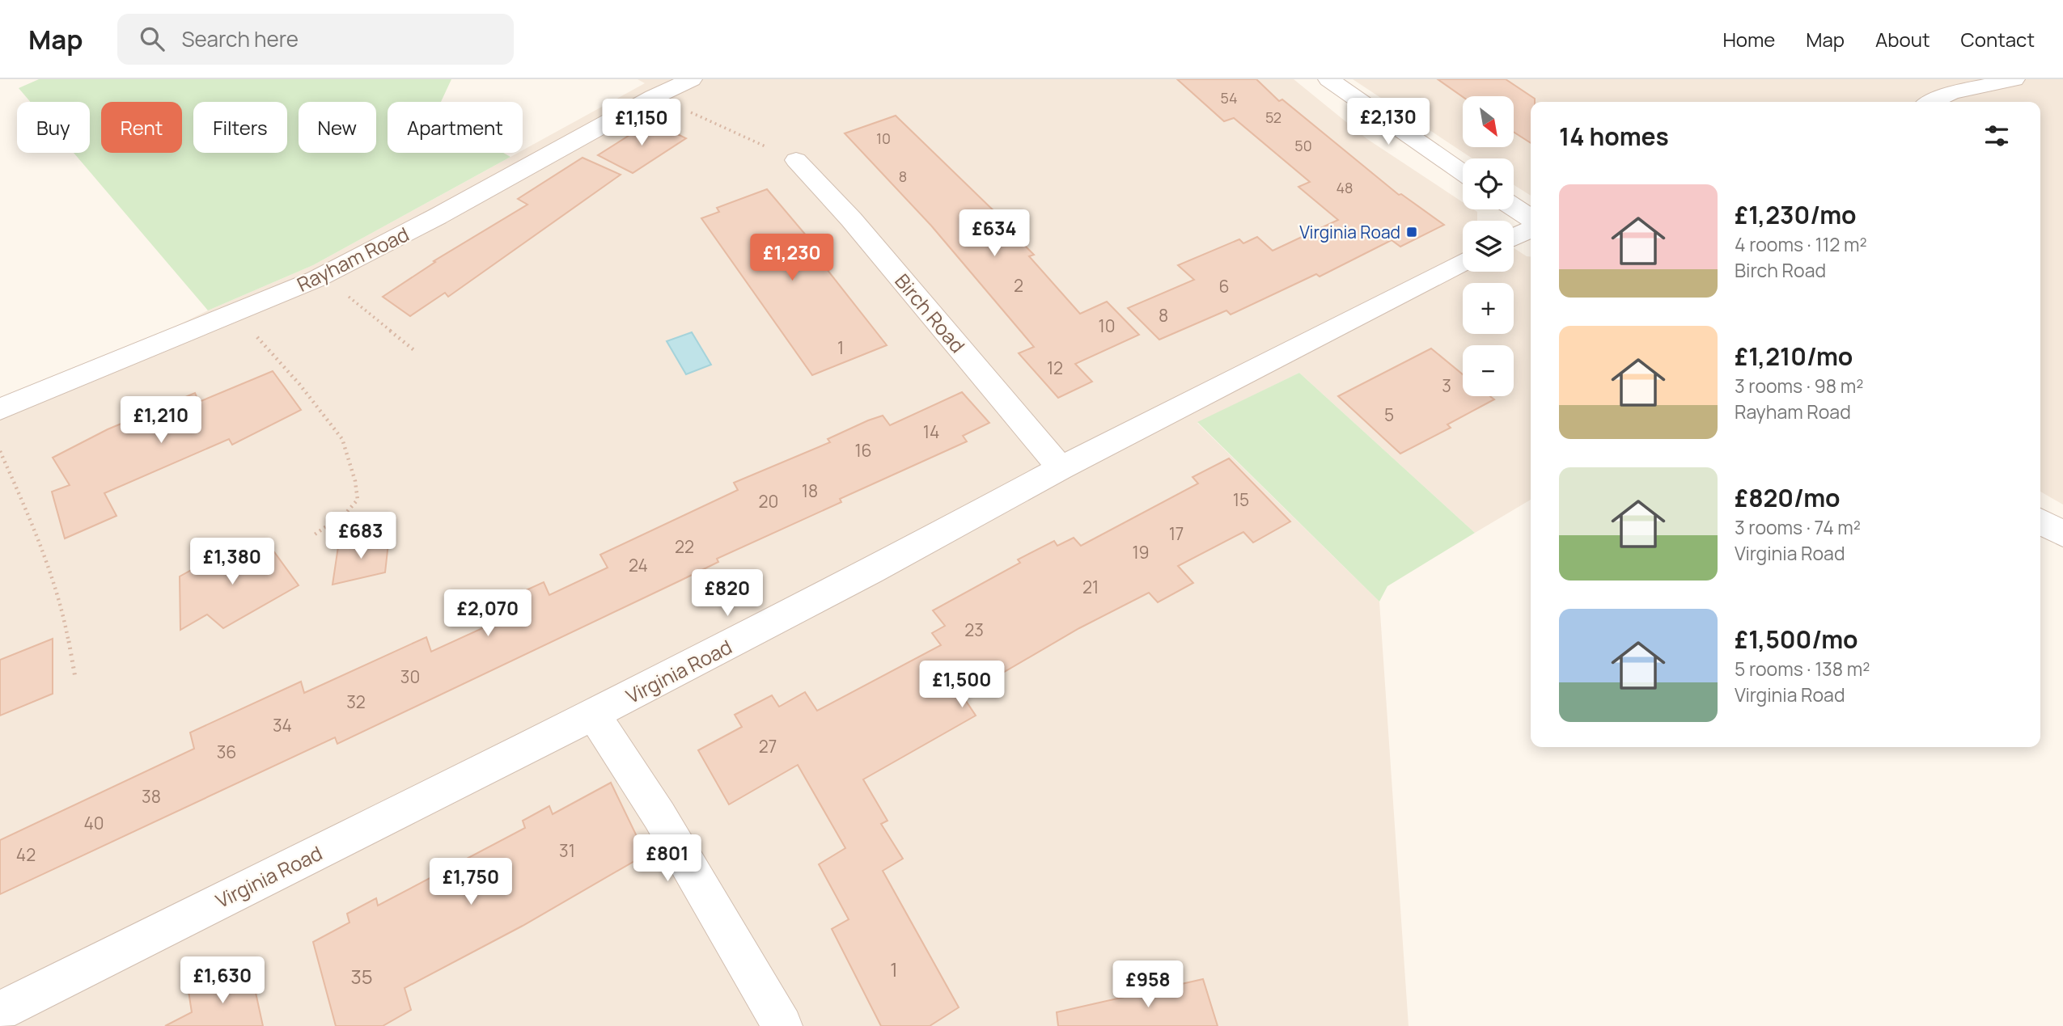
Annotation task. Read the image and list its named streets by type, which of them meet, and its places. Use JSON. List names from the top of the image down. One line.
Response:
{"streets":{"street":["Rayham Road","Birch Road","Virginia Road"]},"crossings":[["Birch Road","Virginia Road"]],"places":{"transit":["Virginia Road"]},"house_numbers":["54","52","10","50","8","48","2","6","8","10","1","12","3","5","14","16","18","15","20","17","22","19","24","21","23","30","32","34","27","36","38","40","31","42","1","35"],"north":"bottom right","page":{"header":"Map","search":"Search here","nav":["Home","Map","About","Contact"],"map_buttons":["+","−"],"price":["£2,130","£1,150","£634","£1,230","£1,210","£683","£1,380","£820","£2,070","£1,500","£801","£1,750","£1,630","£958"],"chip":["Buy","Rent","Filters","New","Apartment"],"heading":"14 homes","list":[{"name":"£1,230/mo","note":"4 rooms · 112 m² · Birch Road"},{"name":"£1,210/mo","note":"3 rooms · 98 m² · Rayham Road"},{"name":"£820/mo","note":"3 rooms · 74 m² · Virginia Road"},{"name":"£1,500/mo","note":"5 rooms · 138 m² · Virginia Road"}]}}
